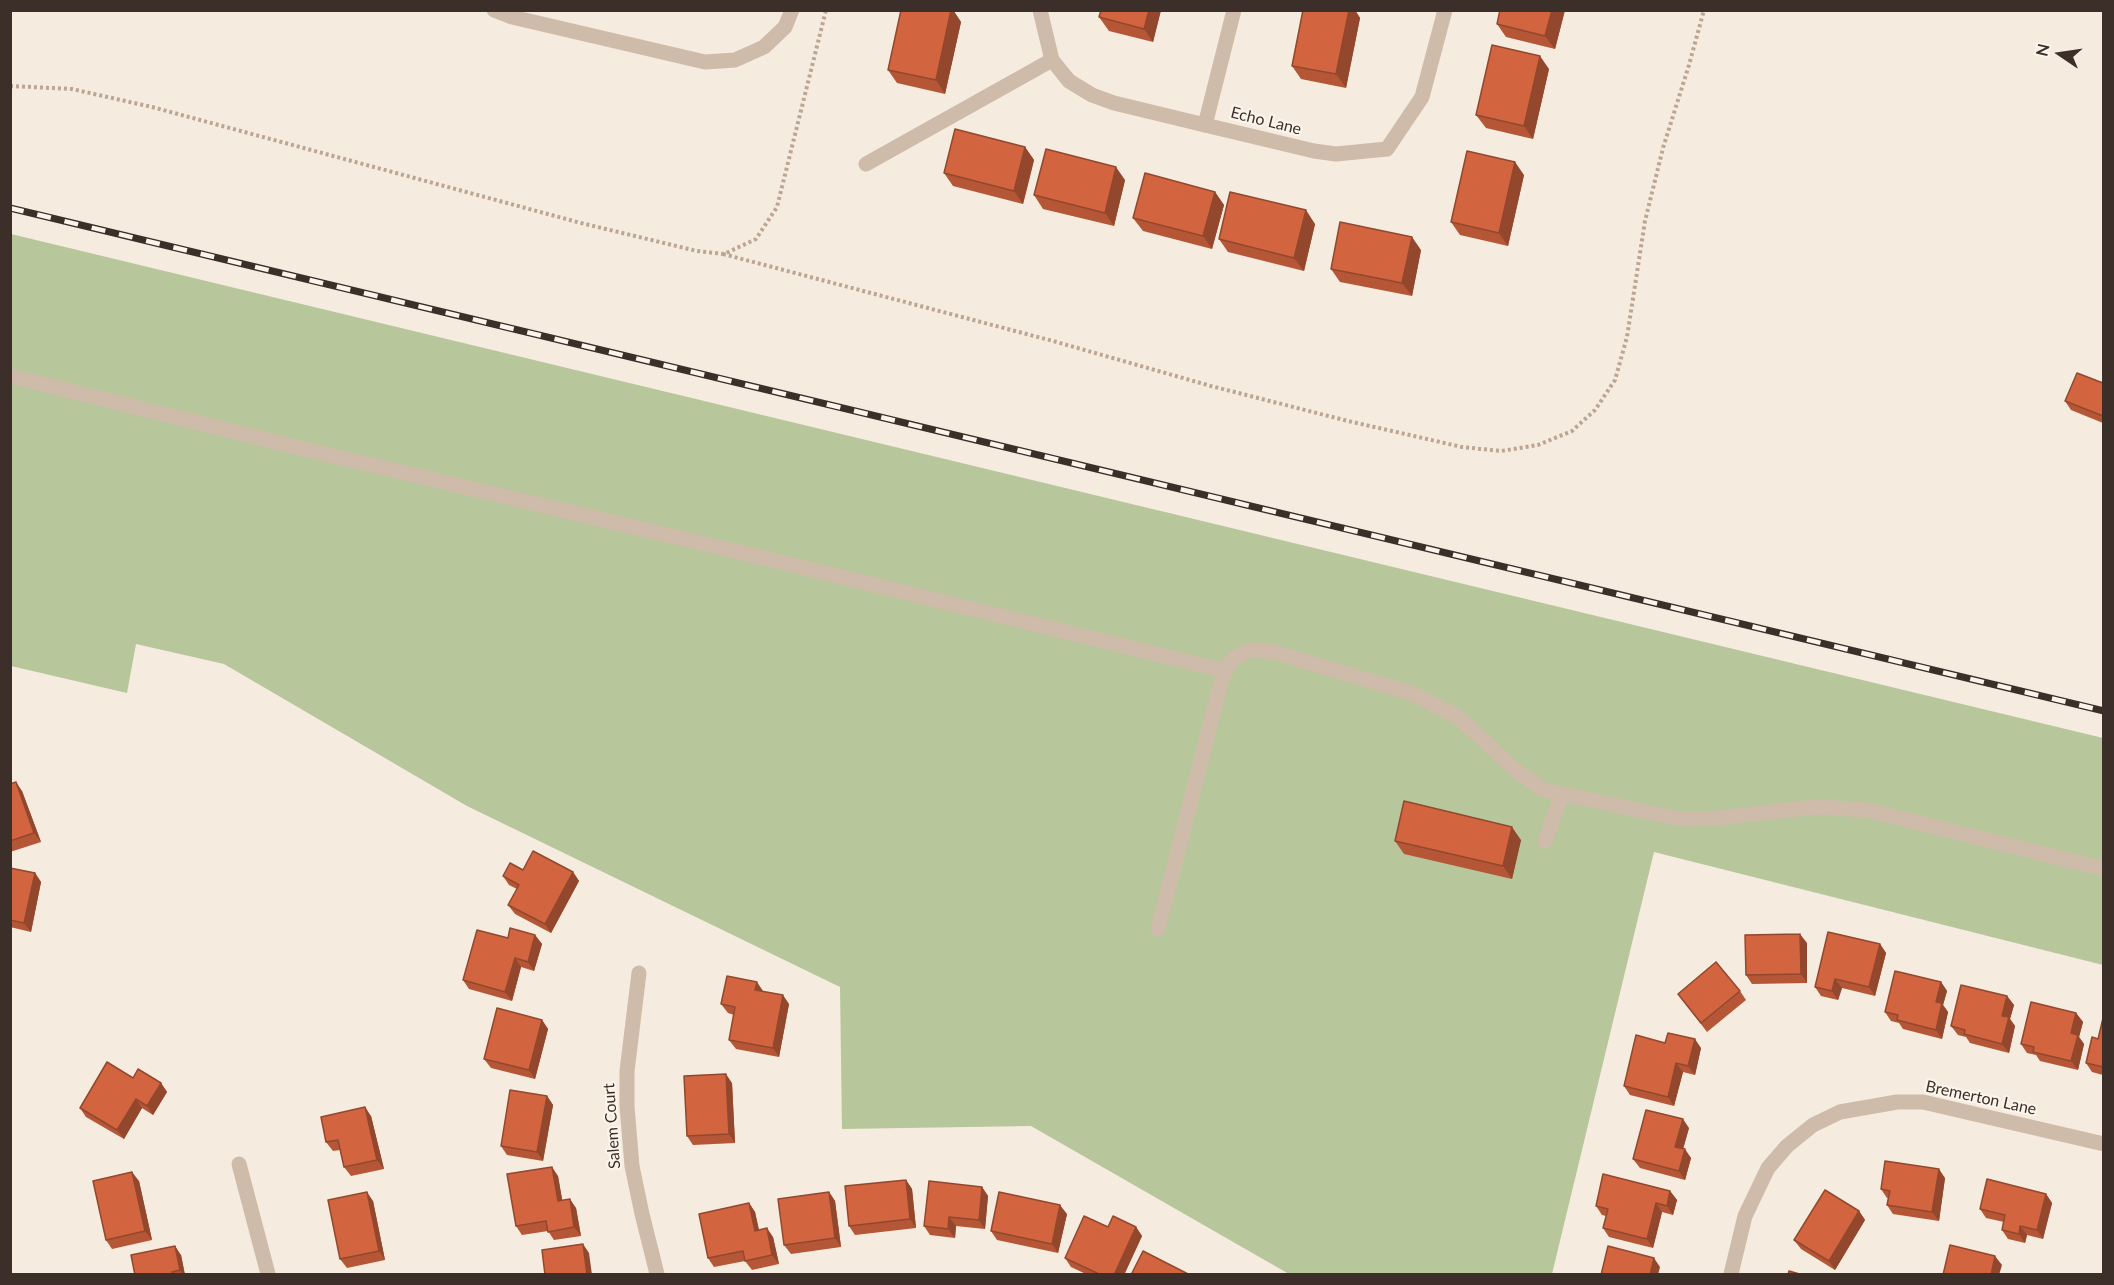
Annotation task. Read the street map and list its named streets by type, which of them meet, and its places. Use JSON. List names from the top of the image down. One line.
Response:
{"streets":{"street":["Echo Lane","Bremerton Lane","Salem Court"]},"north":"left"}
